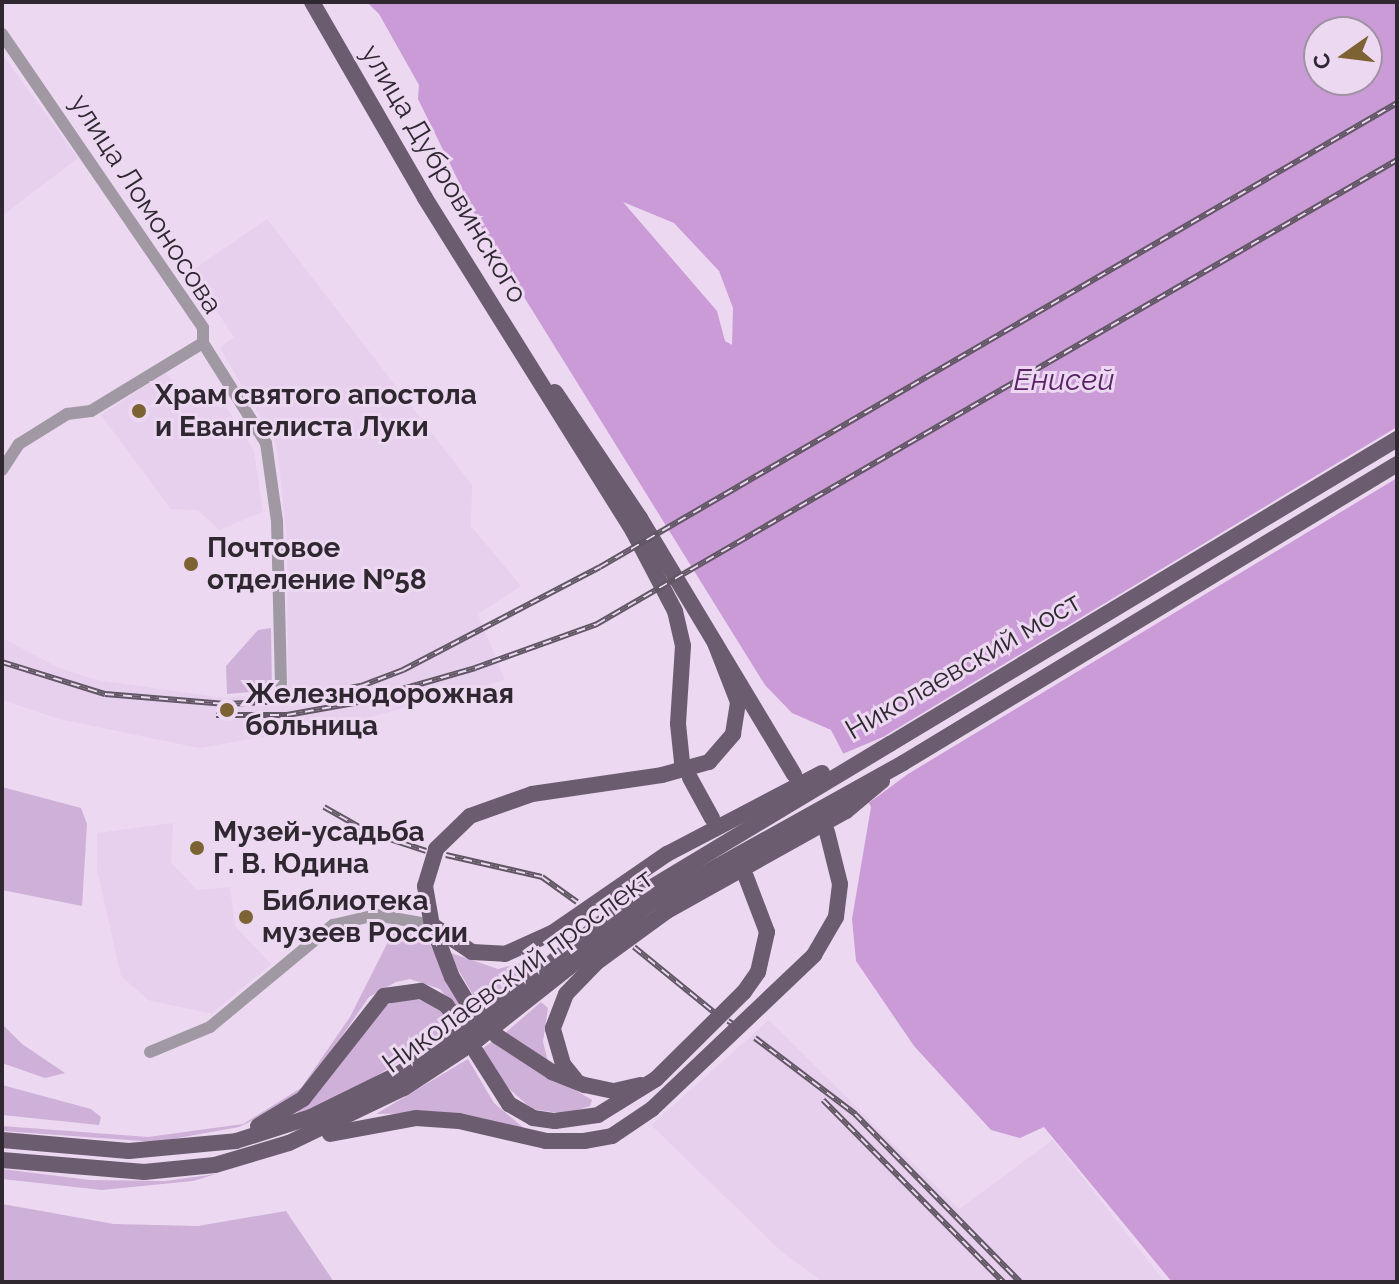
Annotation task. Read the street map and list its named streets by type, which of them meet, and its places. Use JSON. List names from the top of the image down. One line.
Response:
{"streets":{"main road":["улица Дубровинского","Николаевский мост","Николаевский проспект"],"street":["улица Ломоносова"]},"crossings":[["Николаевский мост","Николаевский проспект"]],"water":["Енисей"],"places":["Храм святого апостола и Евангелиста Луки","Почтовое отделение №58","Железнодорожная больница","Музей-усадьба Г. В. Юдина","Библиотека музеев России"],"north":"left"}
